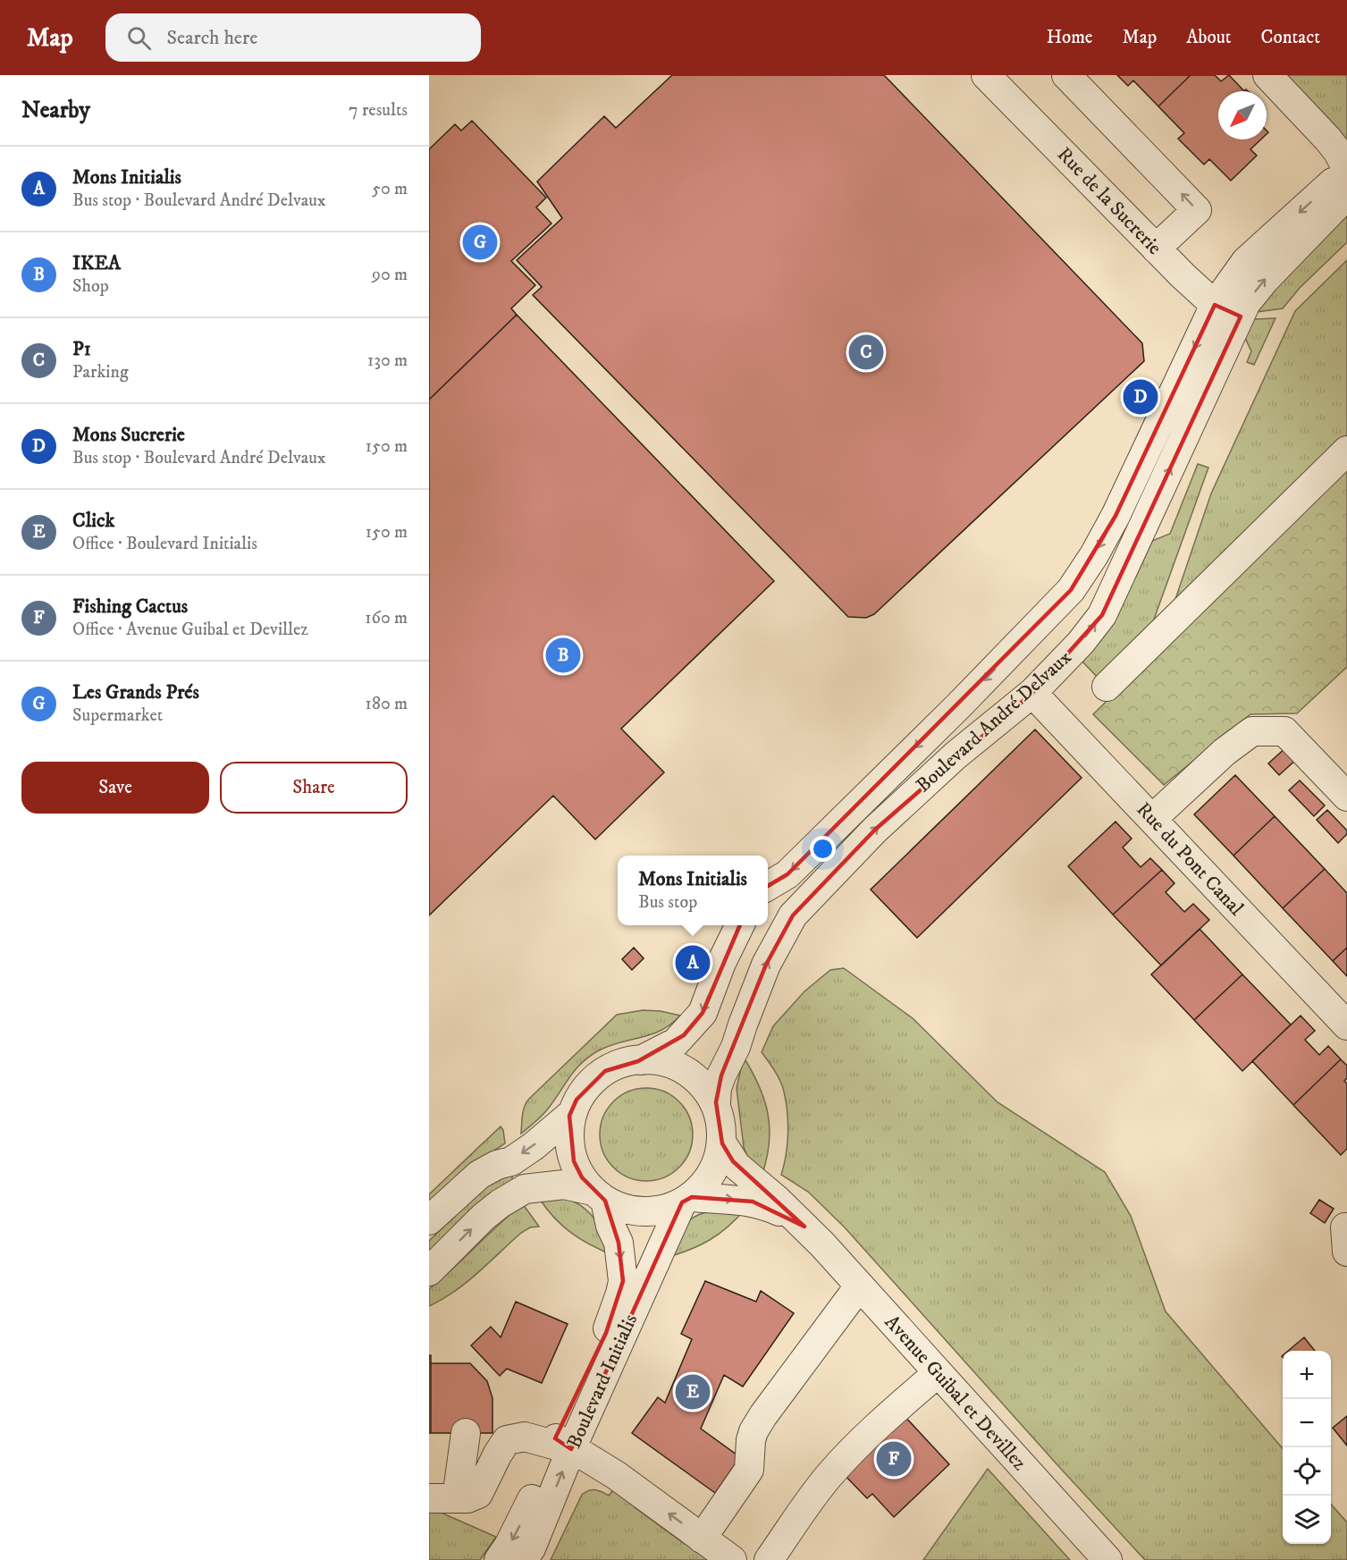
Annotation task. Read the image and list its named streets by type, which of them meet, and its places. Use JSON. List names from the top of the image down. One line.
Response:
{"streets":{"street":["Rue de la Sucrerie","Boulevard André Delvaux","Rue du Pont Canal","Boulevard Initialis","Avenue Guibal et Devillez"]},"crossings":[["Rue de la Sucrerie","Boulevard André Delvaux"],["Boulevard André Delvaux","Rue du Pont Canal"],["Boulevard André Delvaux","Boulevard Initialis"],["Boulevard André Delvaux","Avenue Guibal et Devillez"],["Boulevard Initialis","Avenue Guibal et Devillez"]],"north":"bottom left","page":{"header":"Map","search":"Search here","nav":["Home","Map","About","Contact"],"heading":["Nearby","7 results"],"list":[{"mark":"A","name":"Mons Initialis","note":"Bus stop · Boulevard André Delvaux","value":"50 m"},{"mark":"B","name":"IKEA","note":"Shop","value":"90 m"},{"mark":"C","name":"P1","note":"Parking","value":"130 m"},{"mark":"D","name":"Mons Sucrerie","note":"Bus stop · Boulevard André Delvaux","value":"150 m"},{"mark":"E","name":"Click","note":"Office · Boulevard Initialis","value":"150 m"},{"mark":"F","name":"Fishing Cactus","note":"Office · Avenue Guibal et Devillez","value":"160 m"},{"mark":"G","name":"Les Grands Prés","note":"Supermarket","value":"180 m"}],"pins":["G","C","D","B","A","E","F"],"buttons":["Save","Share"],"popup":["Mons Initialis","Bus stop"],"map_buttons":["+","−"]}}
